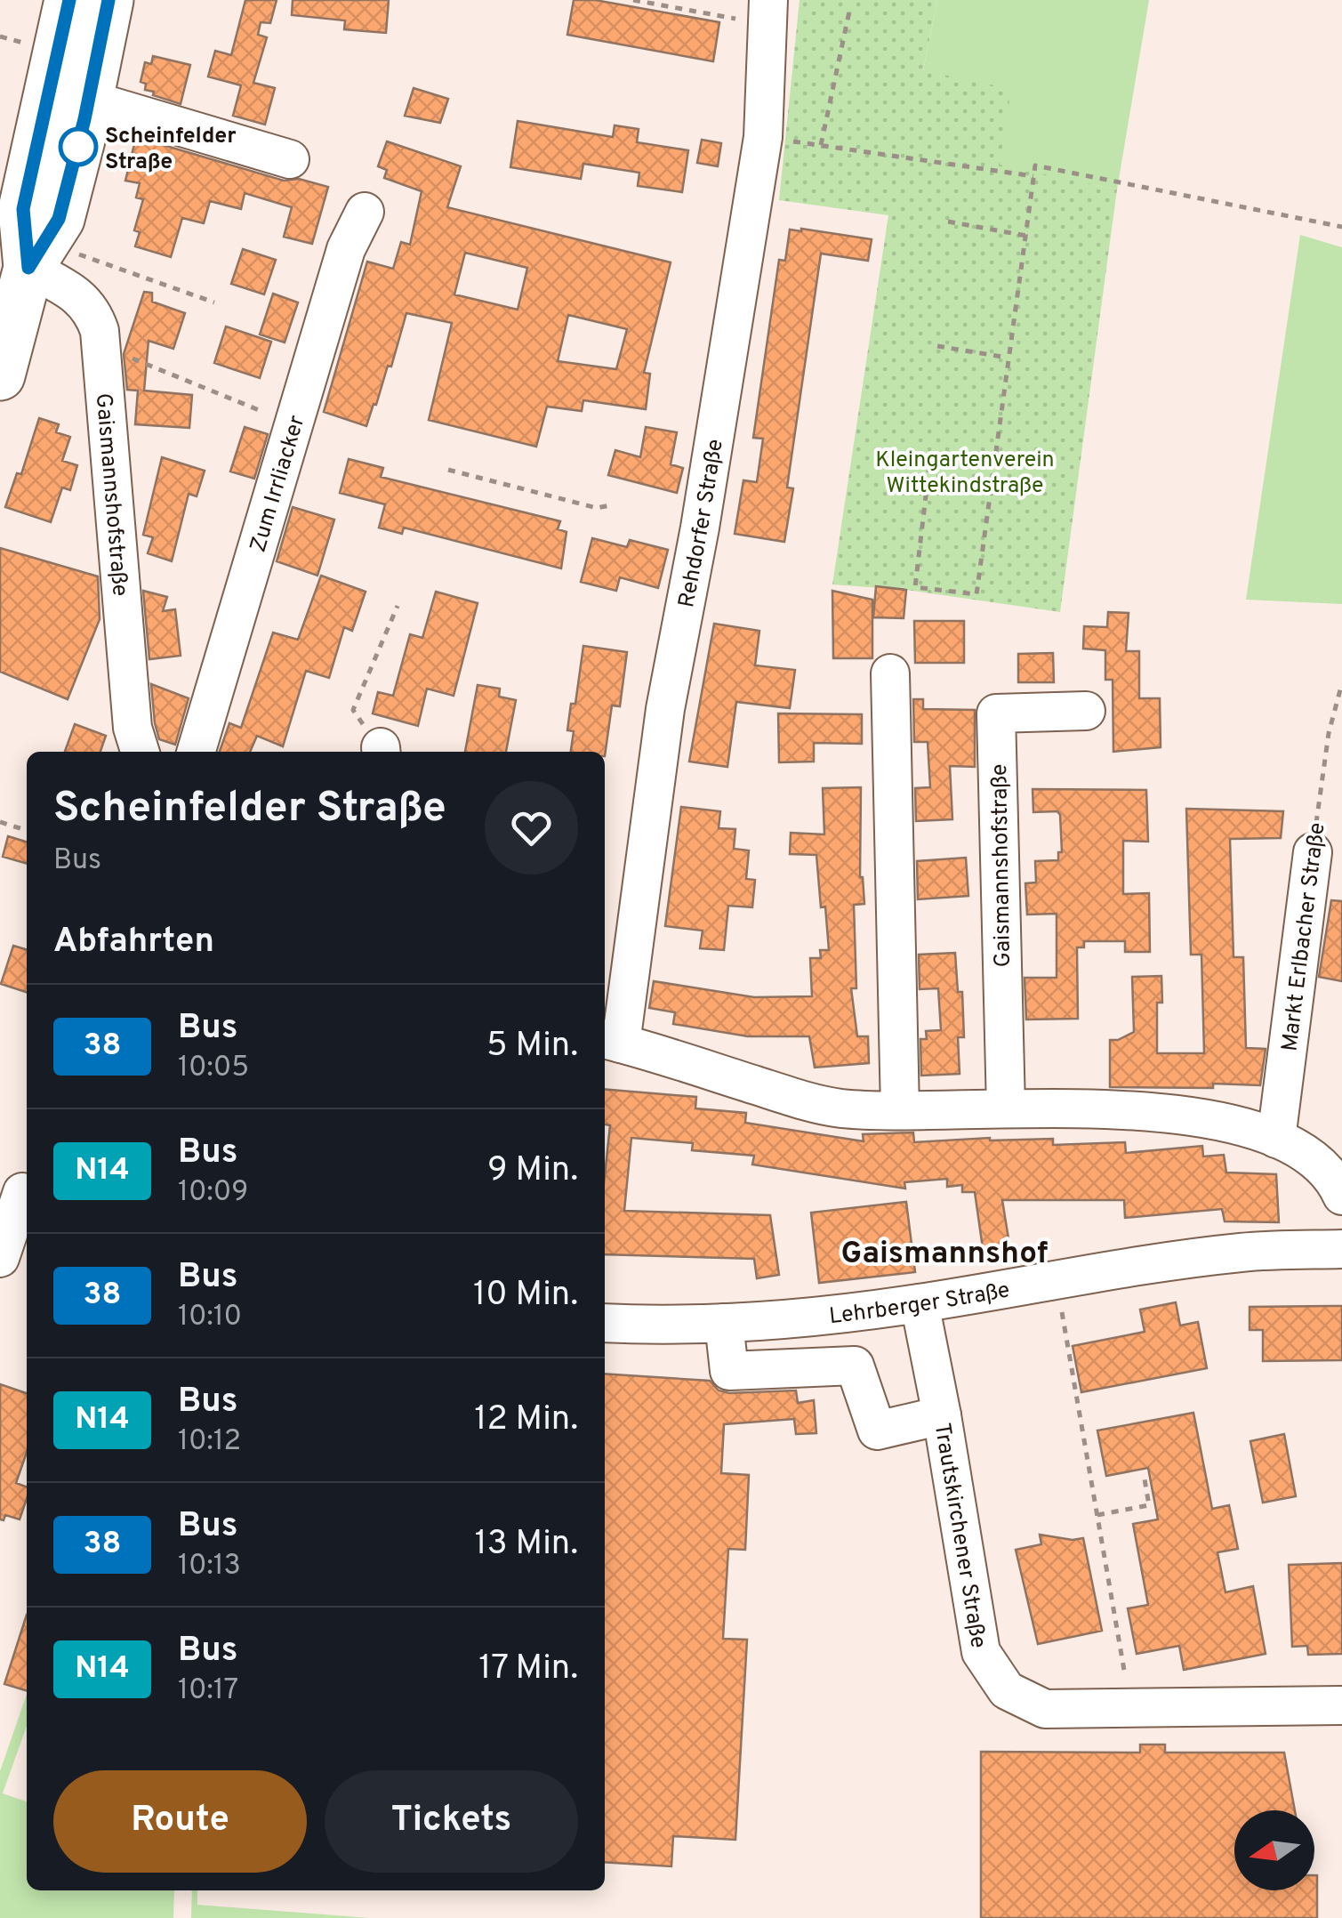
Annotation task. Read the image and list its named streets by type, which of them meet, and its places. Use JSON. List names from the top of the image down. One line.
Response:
{"streets":{"street":["Zum Irrliacker","Gaismannshofstraße","Rehdorfer Straße","Markt Erlbacher Straße","Lehrberger Straße","Trautskirchener Straße"]},"crossings":[["Lehrberger Straße","Trautskirchener Straße"]],"districts":["Gaismannshof"],"parks":["Kleingartenverein Wittekindstraße"],"places":["Scheinfelder Straße"],"lines":["bus line 38"],"north":"left","page":{"heading":[["Scheinfelder Straße","Bus"],"Abfahrten"],"list":[{"mark":"38","name":"Bus","note":"10:05","value":"5 Min."},{"mark":"N14","name":"Bus","note":"10:09","value":"9 Min."},{"mark":"38","name":"Bus","note":"10:10","value":"10 Min."},{"mark":"N14","name":"Bus","note":"10:12","value":"12 Min."},{"mark":"38","name":"Bus","note":"10:13","value":"13 Min."},{"mark":"N14","name":"Bus","note":"10:17","value":"17 Min."}],"buttons":["Route","Tickets"]}}
